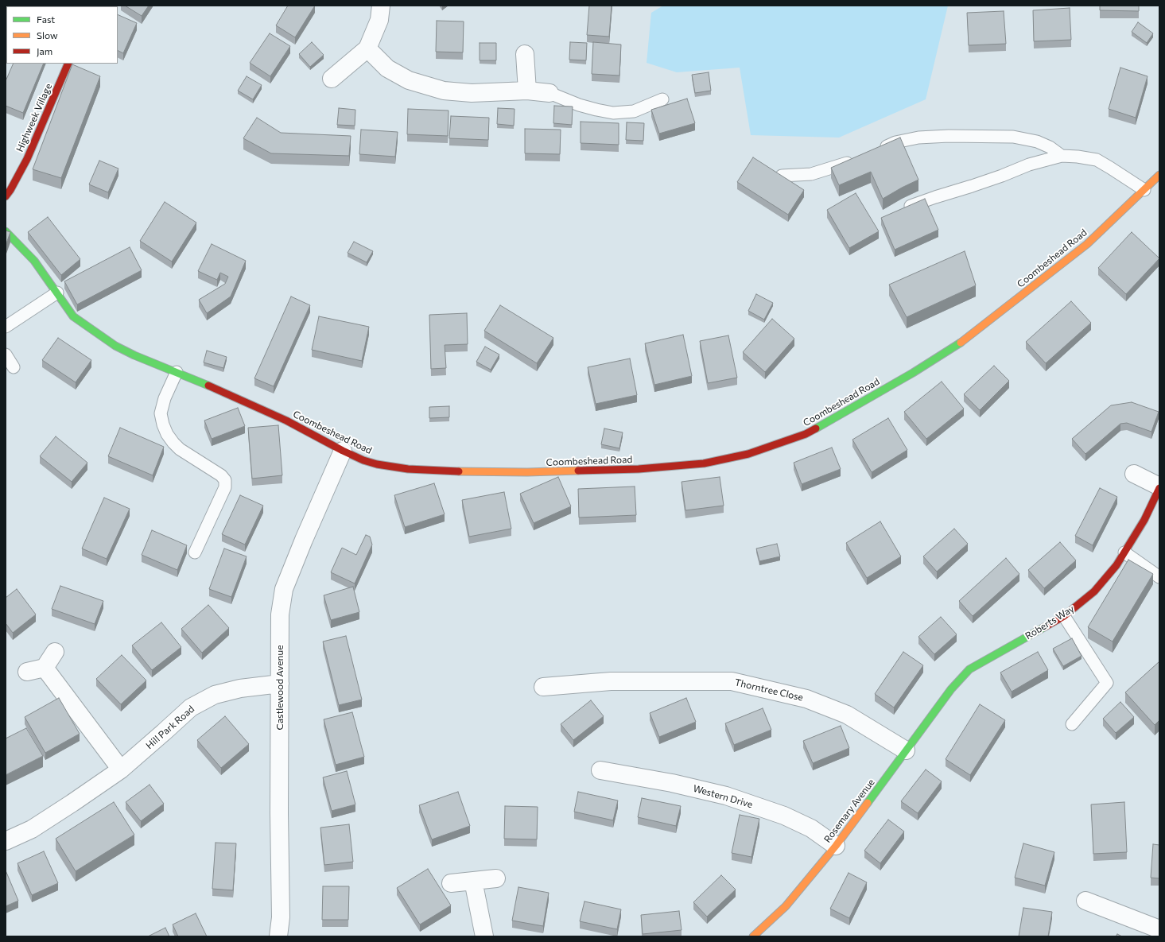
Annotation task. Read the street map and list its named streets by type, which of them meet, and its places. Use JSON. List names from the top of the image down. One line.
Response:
{"streets":{"street":["Highweek Village","Coombeshead Road","Roberts Way","Castlewood Avenue","Thorntree Close","Hill Park Road","Western Drive","Rosemary Avenue"]},"crossings":[["Coombeshead Road","Castlewood Avenue"],["Roberts Way","Rosemary Avenue"],["Castlewood Avenue","Hill Park Road"],["Thorntree Close","Rosemary Avenue"],["Western Drive","Rosemary Avenue"]],"legend":["Fast","Slow","Jam"]}
